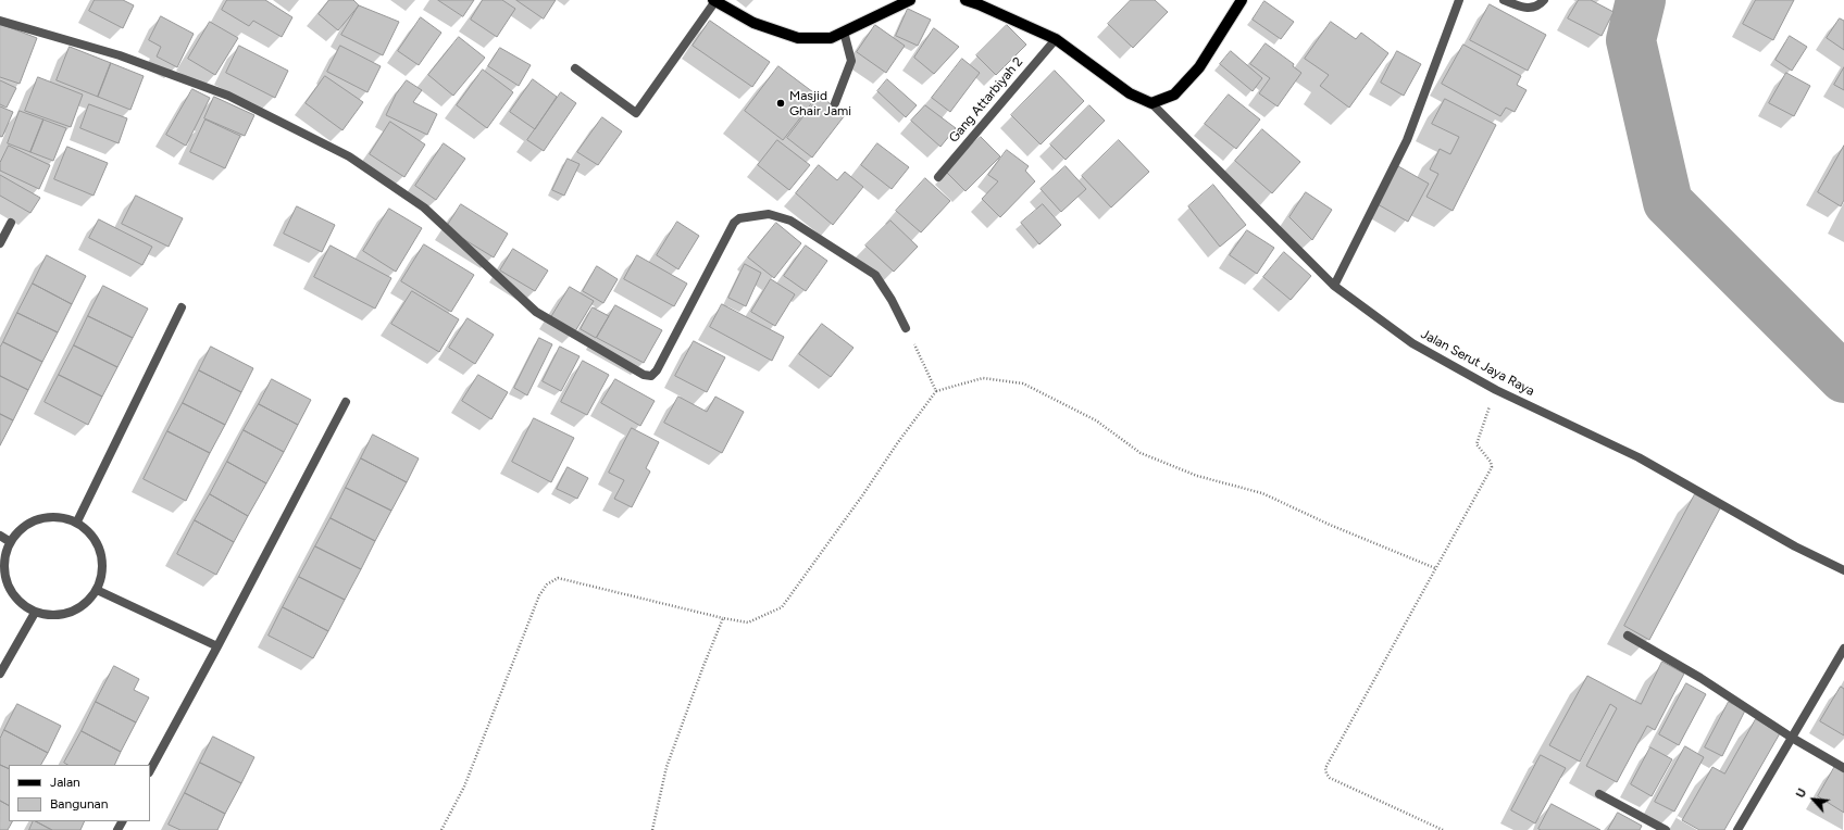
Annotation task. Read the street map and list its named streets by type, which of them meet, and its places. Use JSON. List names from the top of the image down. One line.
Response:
{"streets":{"street":["Gang Attarbiyah 2","Jalan Serut Jaya Raya"]},"places":["Masjid Ghair Jami"],"legend":["Jalan","Bangunan"],"north":"top left"}
